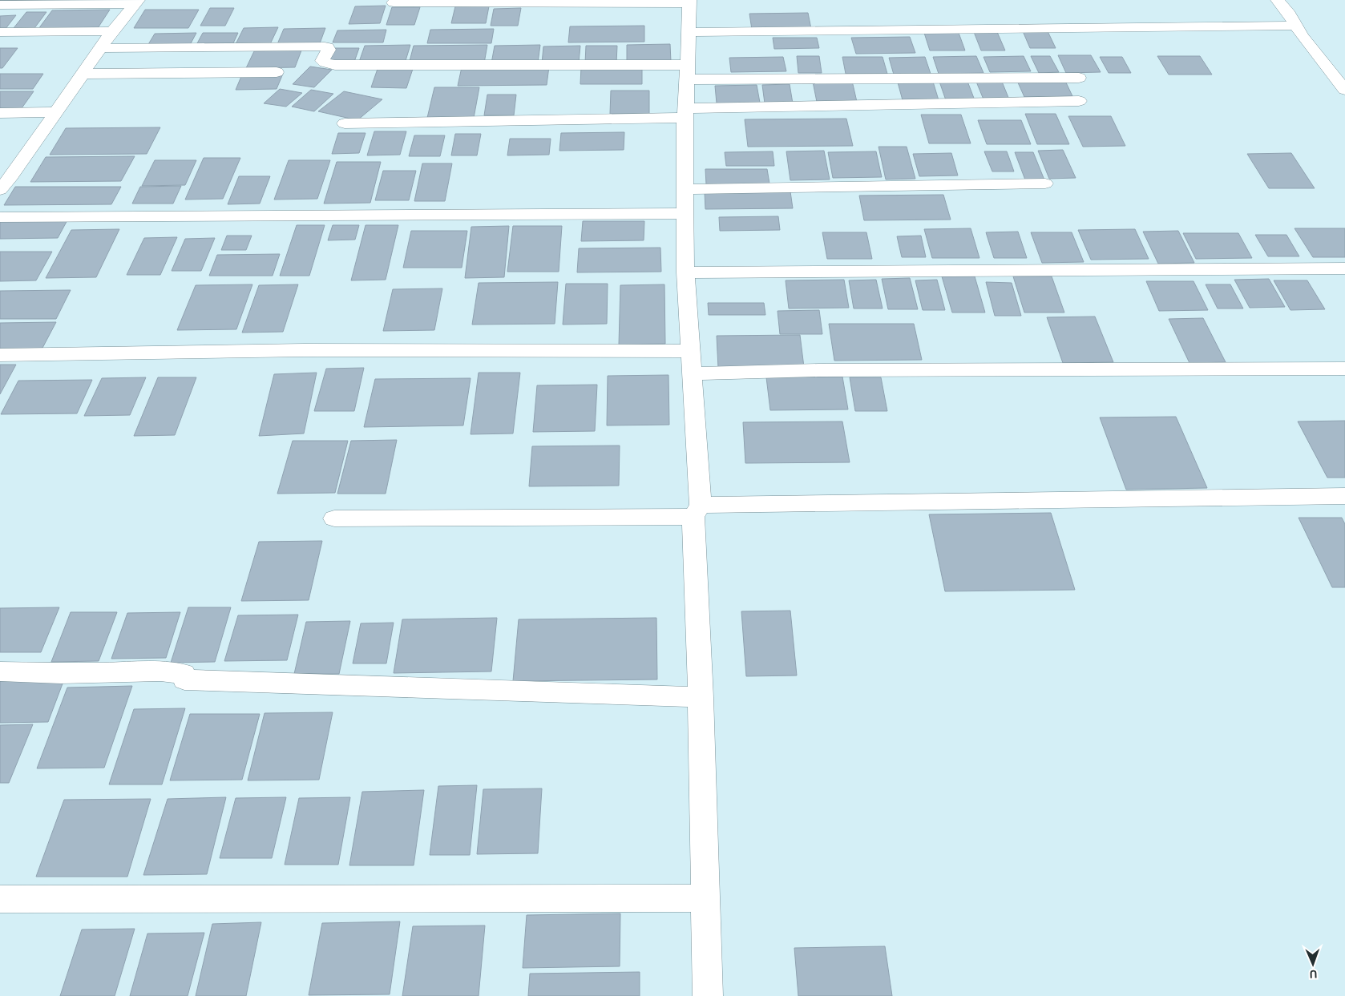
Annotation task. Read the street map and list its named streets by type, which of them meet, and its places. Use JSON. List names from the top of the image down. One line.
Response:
{"north":"bottom"}
